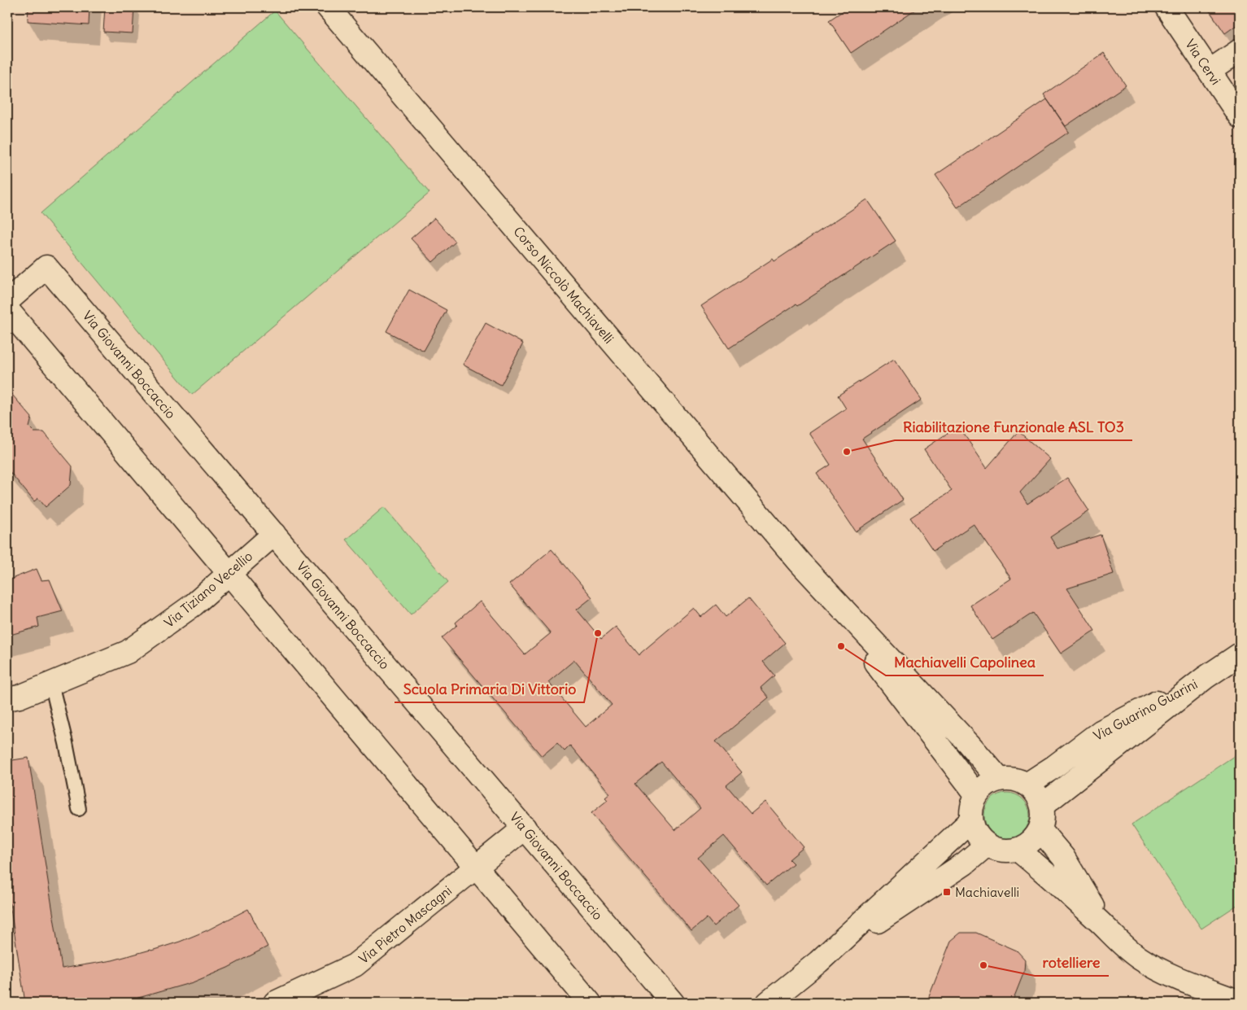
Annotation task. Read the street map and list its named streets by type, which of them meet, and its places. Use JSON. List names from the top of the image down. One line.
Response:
{"streets":{"street":["Via Cervi","Corso Niccolò Machiavelli","Via Giovanni Boccaccio","Via Tiziano Vecellio","Via Guarino Guarini","Via Pietro Mascagni"]},"crossings":[["Corso Niccolò Machiavelli","Via Guarino Guarini"],["Via Giovanni Boccaccio","Via Tiziano Vecellio"],["Via Giovanni Boccaccio","Via Pietro Mascagni"]],"places":{"other":["Riabilitazione Funzionale ASL TO3","Scuola Primaria Di Vittorio","Machiavelli Capolinea","rotelliere"],"transit":["Machiavelli"]}}
